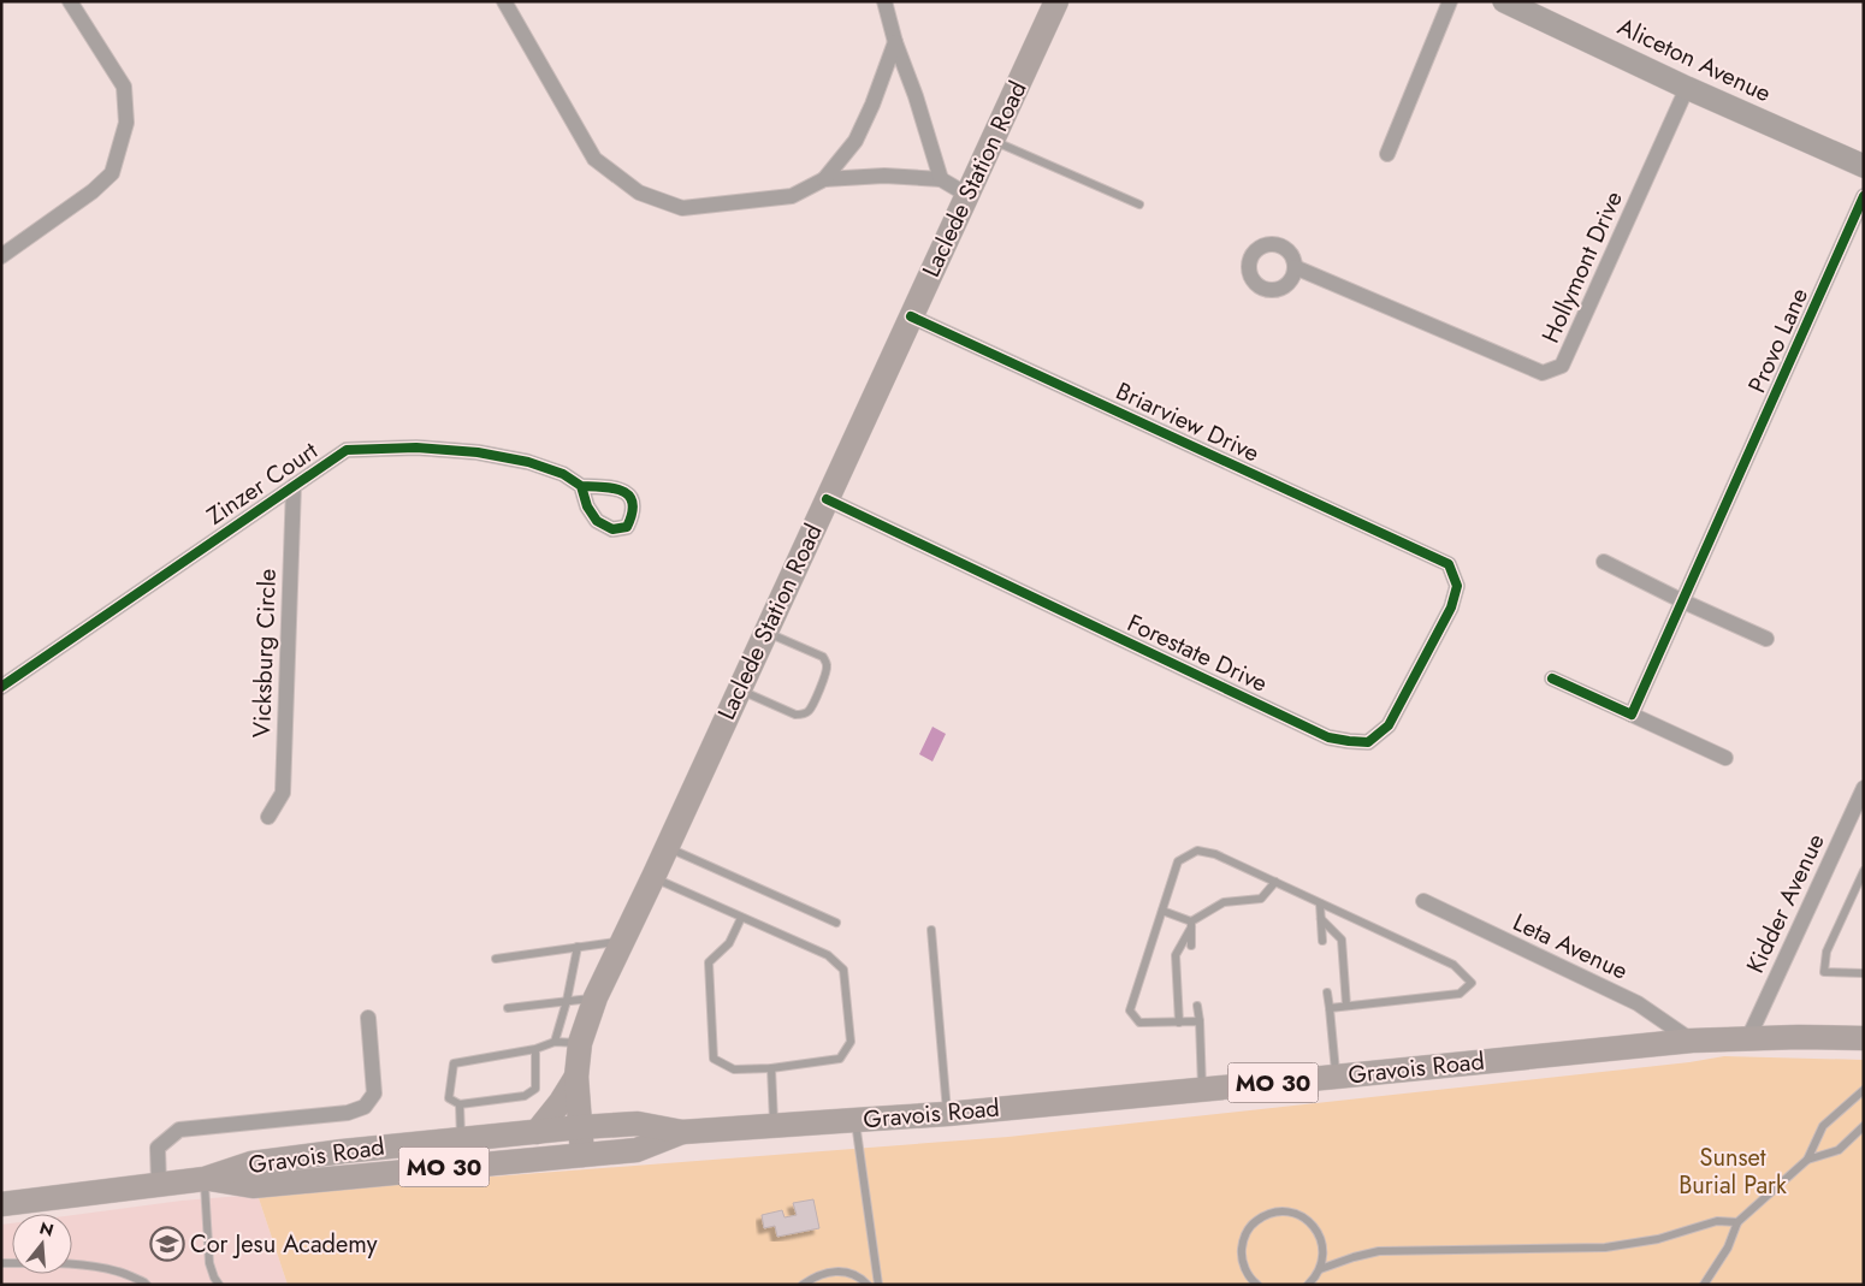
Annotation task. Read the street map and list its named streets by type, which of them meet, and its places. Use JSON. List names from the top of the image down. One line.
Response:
{"streets":{"main road":["Laclede Station Road","Gravois Road","MO 30"],"street":["Aliceton Avenue","Hollymont Drive","Provo Lane","Briarview Drive","Zinzer Court","Vicksburg Circle","Forestate Drive","Kidder Avenue","Leta Avenue"]},"crossings":[["Aliceton Avenue","Hollymont Drive"],["Laclede Station Road","Briarview Drive"],["Laclede Station Road","Forestate Drive"],["Laclede Station Road","Gravois Road"],["Briarview Drive","Forestate Drive"],["Zinzer Court","Vicksburg Circle"],["Kidder Avenue","Gravois Road"],["Leta Avenue","Gravois Road"]],"parks":["Sunset Burial Park"],"places":{"school or university":["Cor Jesu Academy"]},"north":"top"}
